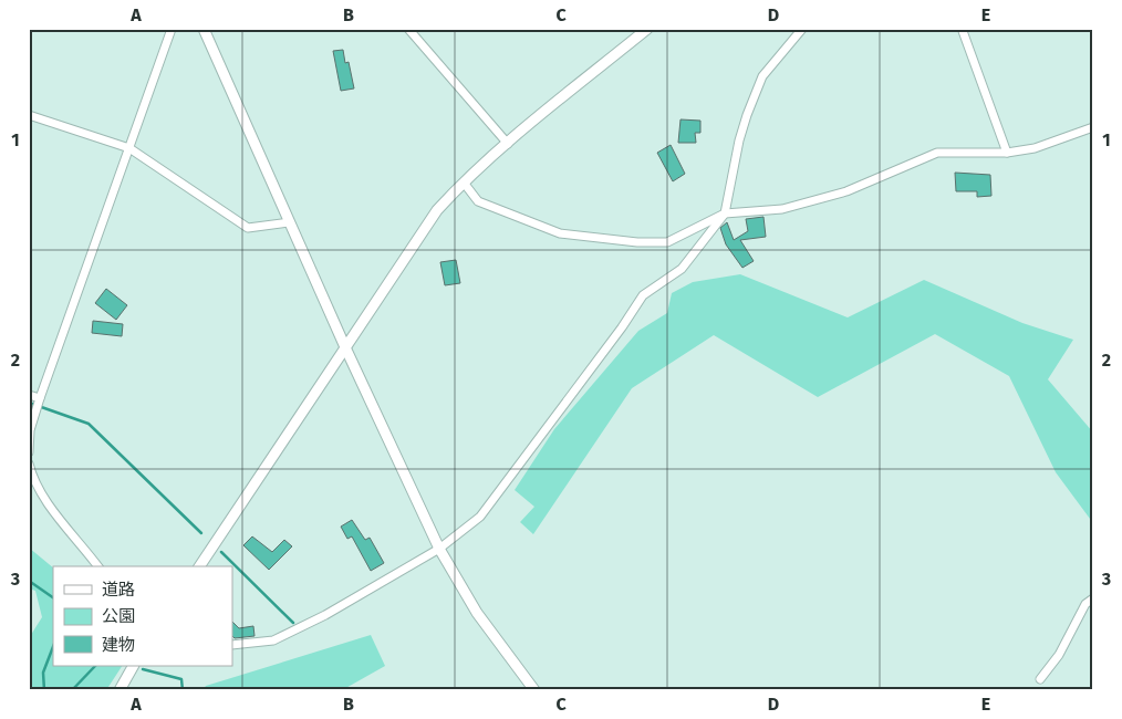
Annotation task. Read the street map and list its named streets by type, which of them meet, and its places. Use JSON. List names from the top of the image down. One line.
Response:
{"legend":["道路","公園","建物"],"grid":{"columns":["A","B","C","D","E"],"rows":["1","2","3"]}}
